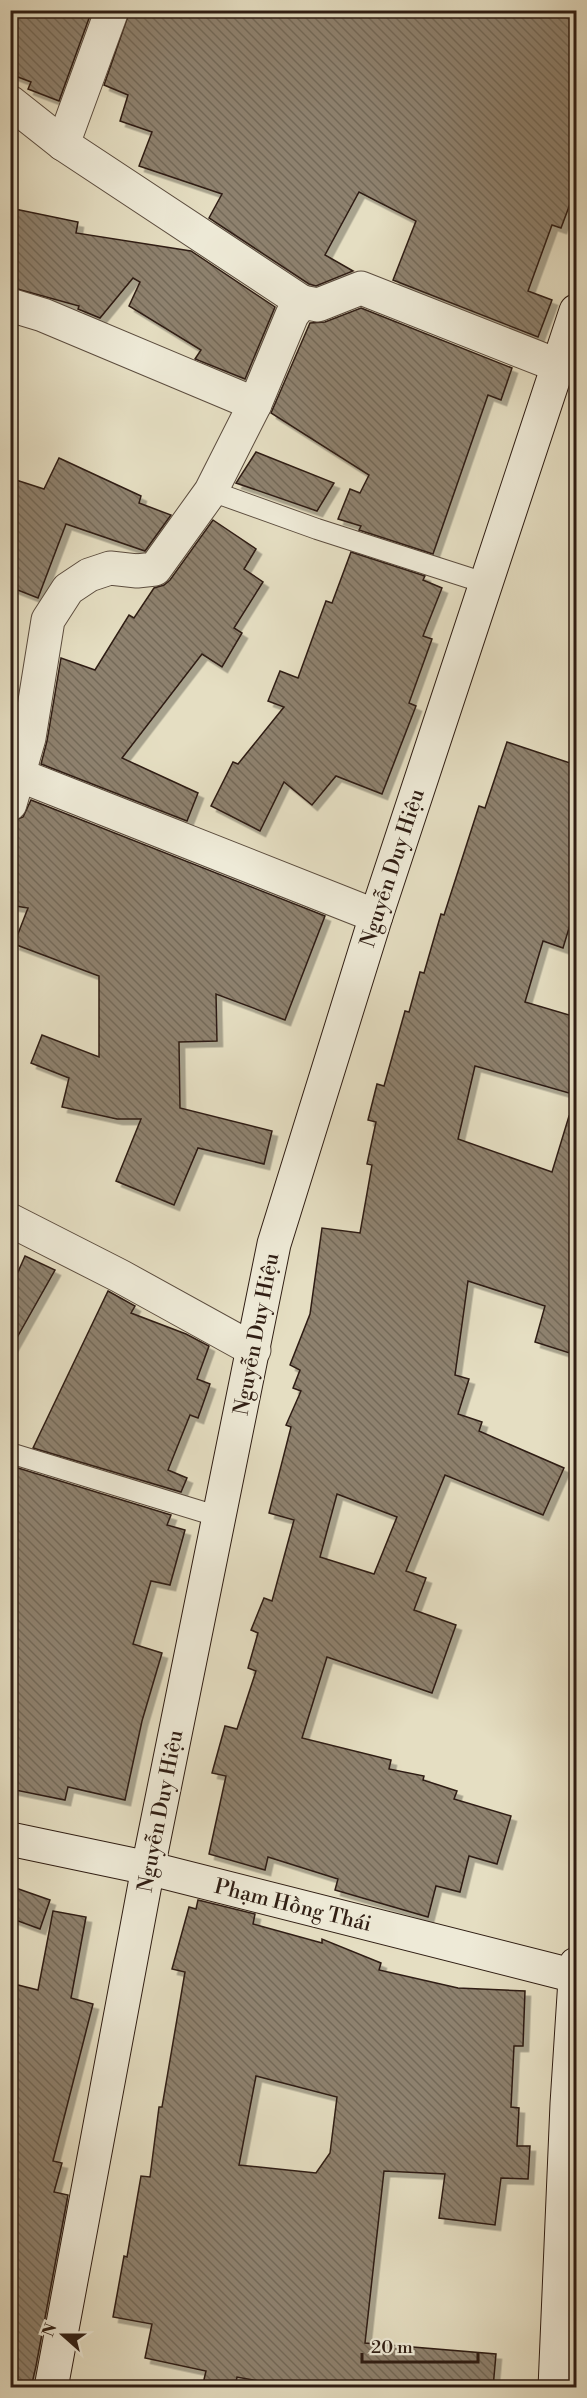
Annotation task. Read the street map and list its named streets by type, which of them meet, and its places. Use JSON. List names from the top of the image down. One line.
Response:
{"streets":{"street":["Nguyễn Duy Hiệu","Phạm Hồng Thái"]},"crossings":[["Nguyễn Duy Hiệu","Phạm Hồng Thái"]],"scale_bar":"20 m","north":"left"}
